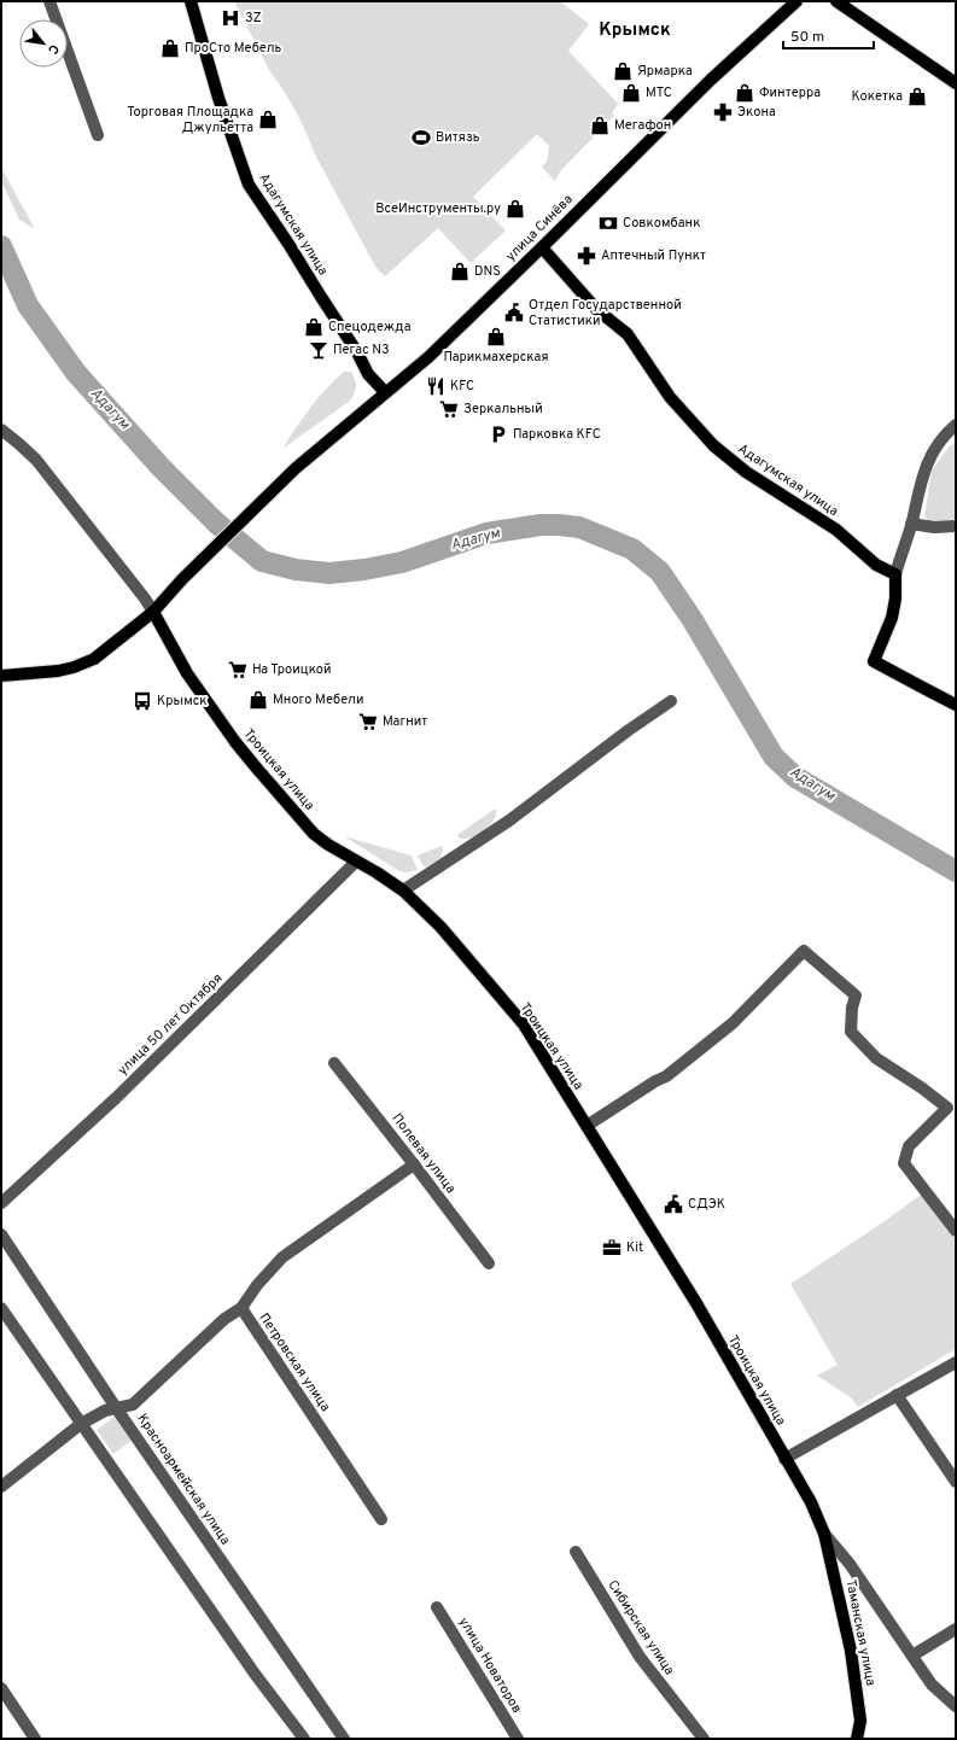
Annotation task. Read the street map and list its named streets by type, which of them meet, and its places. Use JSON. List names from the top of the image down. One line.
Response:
{"streets":{"main road":["Адагумская улица","улица Синёва","Троицкая улица","Таманская улица"],"street":["улица 50 лет Октября","Полевая улица","Петровская улица","Красноармейская улица","Сибирская улица","улица Новаторов"]},"crossings":[["Адагумская улица","улица Синёва"],["улица Синёва","Троицкая улица"],["Троицкая улица","улица 50 лет Октября"],["Троицкая улица","Таманская улица"],["Петровская улица","Красноармейская улица"]],"districts":["Крымск"],"water":["Адагум"],"places":{"hospital":["3Z"],"shop":["ПроСто Мебель","Ярмарка","МТС","Финтерра","Кокетка","Торговая Площадка Джульетта","Мегафон","ВсеИнструменты.ру","DNS","Спецодежда","Парикмахерская","Много Мебели"],"pharmacy":["Экона","Аптечный Пункт"],"sports":["Витязь"],"bank":["Совкомбанк"],"public building":["Отдел Государственной Статистики","СДЭК"],"bar":["Пегас N3"],"restaurant":["KFC"],"supermarket":["Зеркальный","На Троицкой","Магнит"],"parking":["Парковка KFC"],"bus stop":["Крымск"],"office":["Kit"]},"scale_bar":"50 m","north":"bottom right"}
